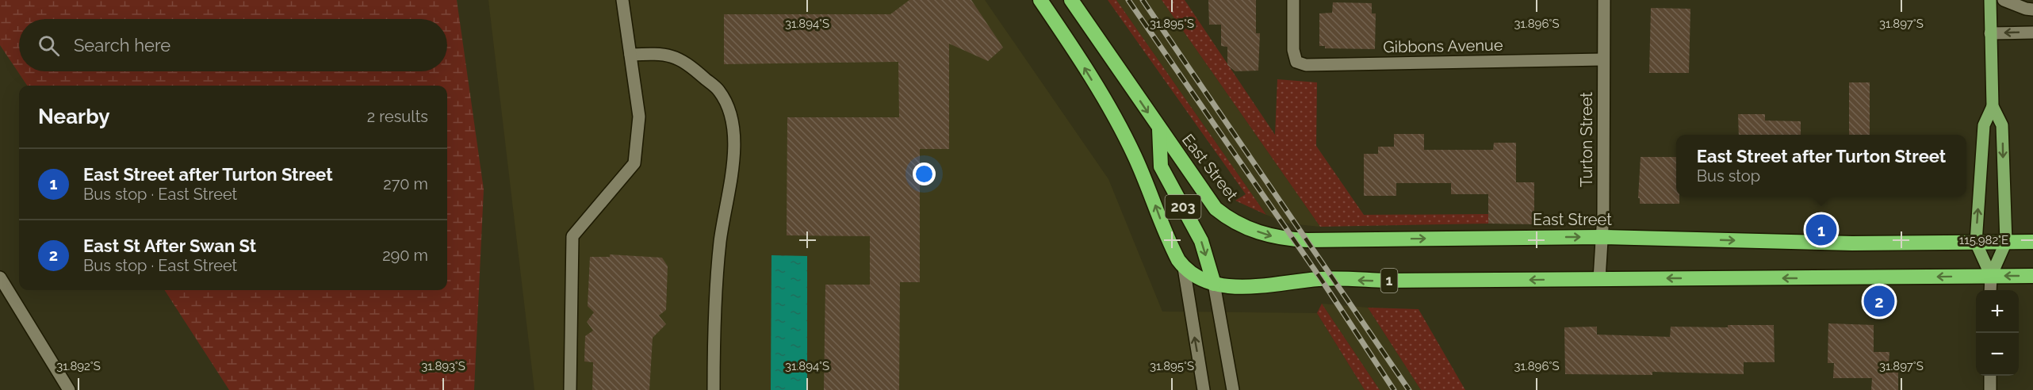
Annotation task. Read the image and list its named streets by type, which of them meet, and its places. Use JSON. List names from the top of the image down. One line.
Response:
{"streets":{"highway":["East Street","203","1"],"street":["Gibbons Avenue","Turton Street"]},"crossings":[["Gibbons Avenue","Turton Street"],["Turton Street","East Street"],["Turton Street","1"],["East Street","203"],["203","1"]],"page":{"search":"Search here","heading":["Nearby","2 results"],"popup":["East Street after Turton Street","Bus stop"],"list":[{"mark":"1","name":"East Street after Turton Street","note":"Bus stop · East Street","value":"270 m"},{"mark":"2","name":"East St After Swan St","note":"Bus stop · East Street","value":"290 m"}],"pins":["1","2"],"map_buttons":["+","−"]},"coordinates":["31.894°S","31.895°S","31.896°S","31.897°S","115.982°E","31.892°S","31.893°S"]}
